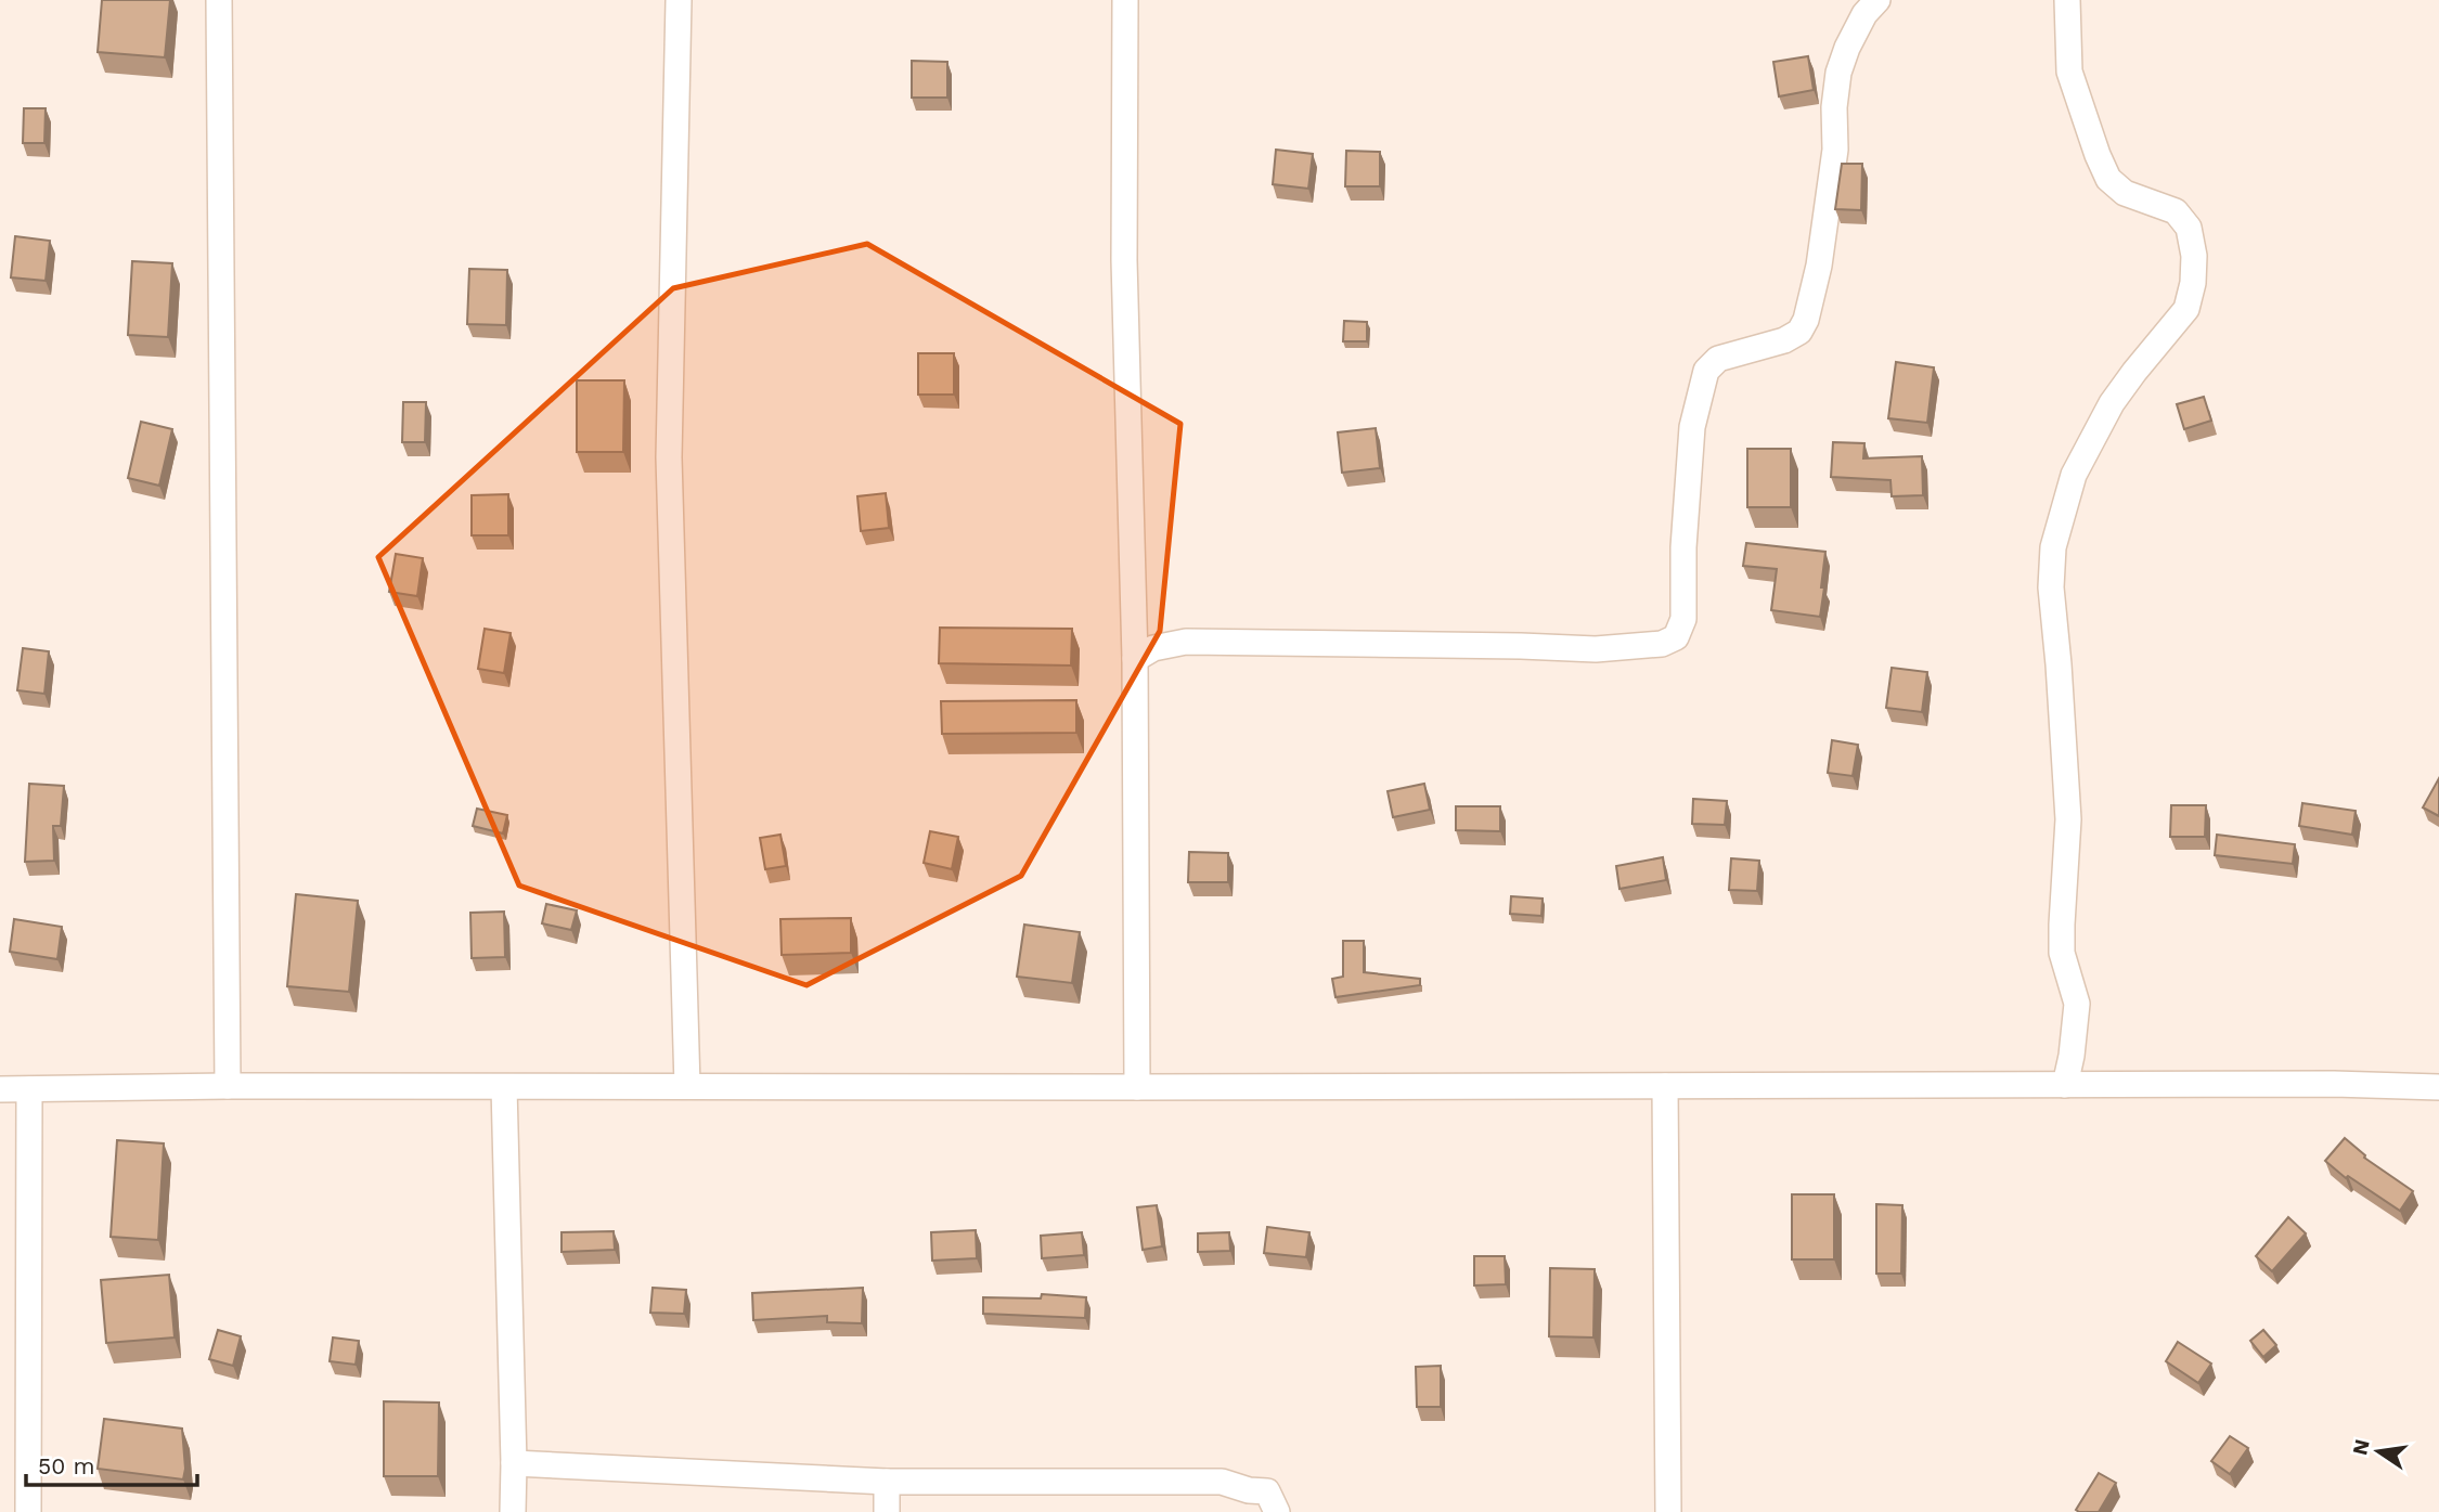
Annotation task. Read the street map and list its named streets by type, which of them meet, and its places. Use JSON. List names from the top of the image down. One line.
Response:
{"scale_bar":"50 m","north":"left"}
